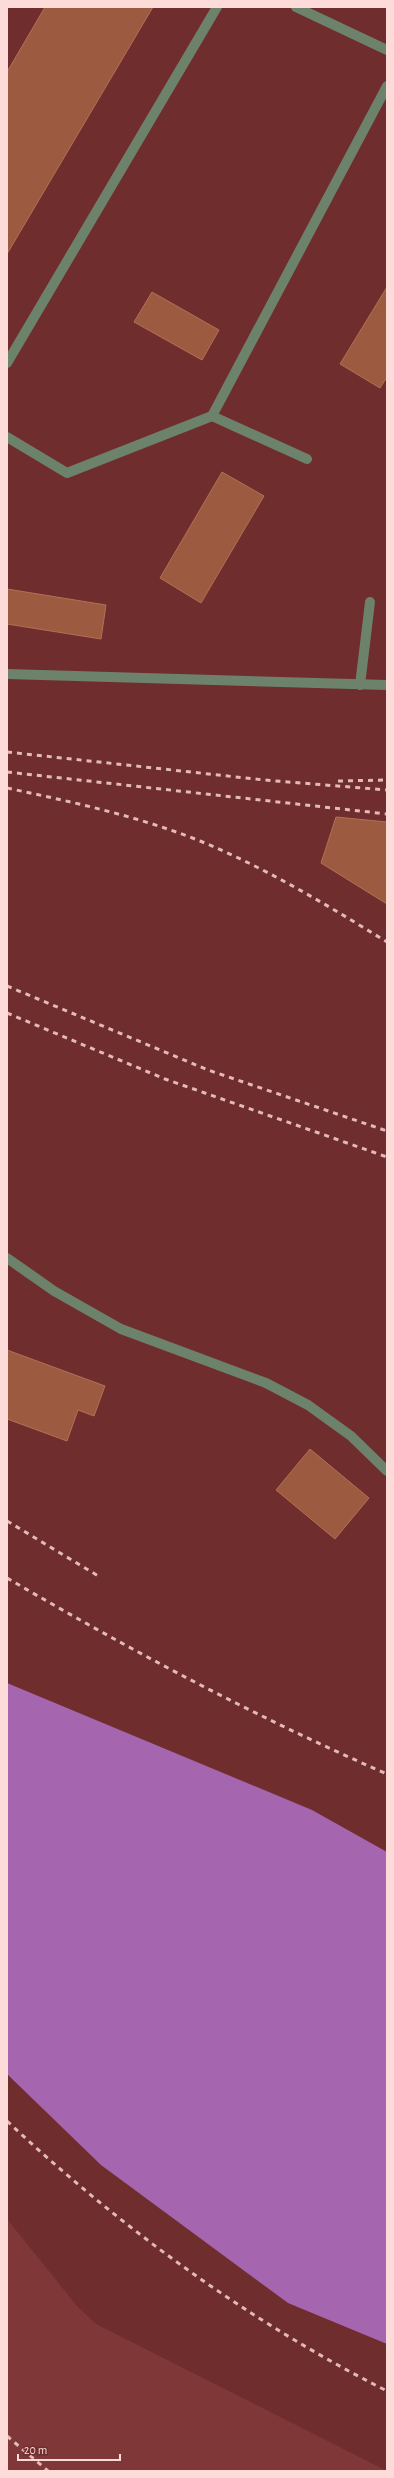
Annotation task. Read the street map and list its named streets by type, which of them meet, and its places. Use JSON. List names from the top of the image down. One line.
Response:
{"scale_bar":"20 m"}
